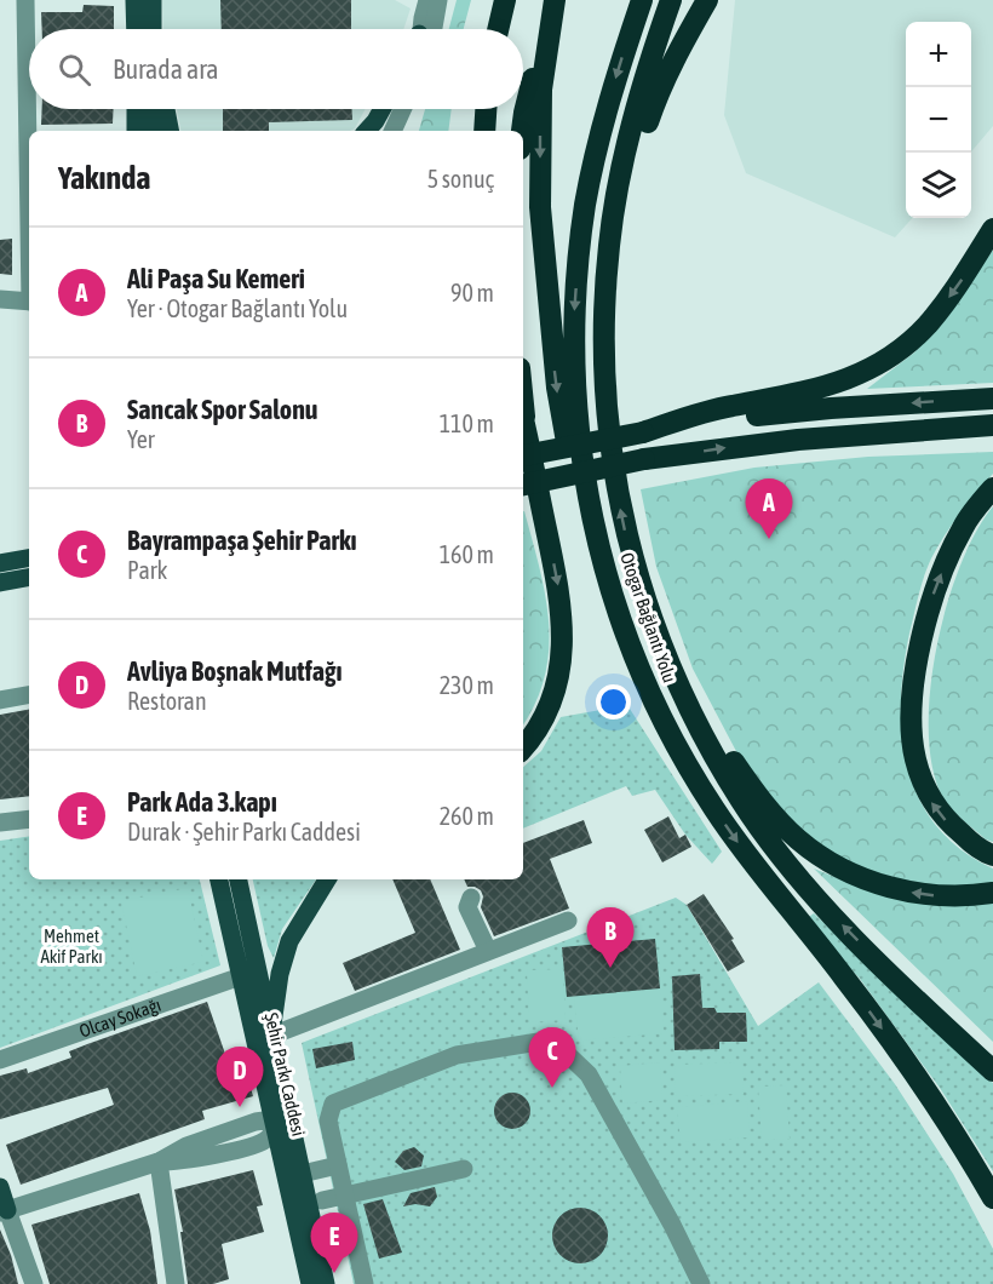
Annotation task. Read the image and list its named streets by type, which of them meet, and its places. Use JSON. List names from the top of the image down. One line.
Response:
{"streets":{"highway":["Otogar Bağlantı Yolu"],"main road":["Şehir Parkı Caddesi"],"street":["Olcay Sokağı"]},"crossings":[["Olcay Sokağı","Şehir Parkı Caddesi"]],"parks":["Mehmet Akif Parkı"],"page":{"map_buttons":["+","−"],"search":"Burada ara","heading":["Yakında","5 sonuç"],"list":[{"mark":"A","name":"Ali Paşa Su Kemeri","note":"Yer · Otogar Bağlantı Yolu","value":"90 m"},{"mark":"B","name":"Sancak Spor Salonu","note":"Yer","value":"110 m"},{"mark":"C","name":"Bayrampaşa Şehir Parkı","note":"Park","value":"160 m"},{"mark":"D","name":"Avliya Boşnak Mutfağı","note":"Restoran","value":"230 m"},{"mark":"E","name":"Park Ada 3.kapı","note":"Durak · Şehir Parkı Caddesi","value":"260 m"}],"pins":["A","B","C","D","E"]}}
